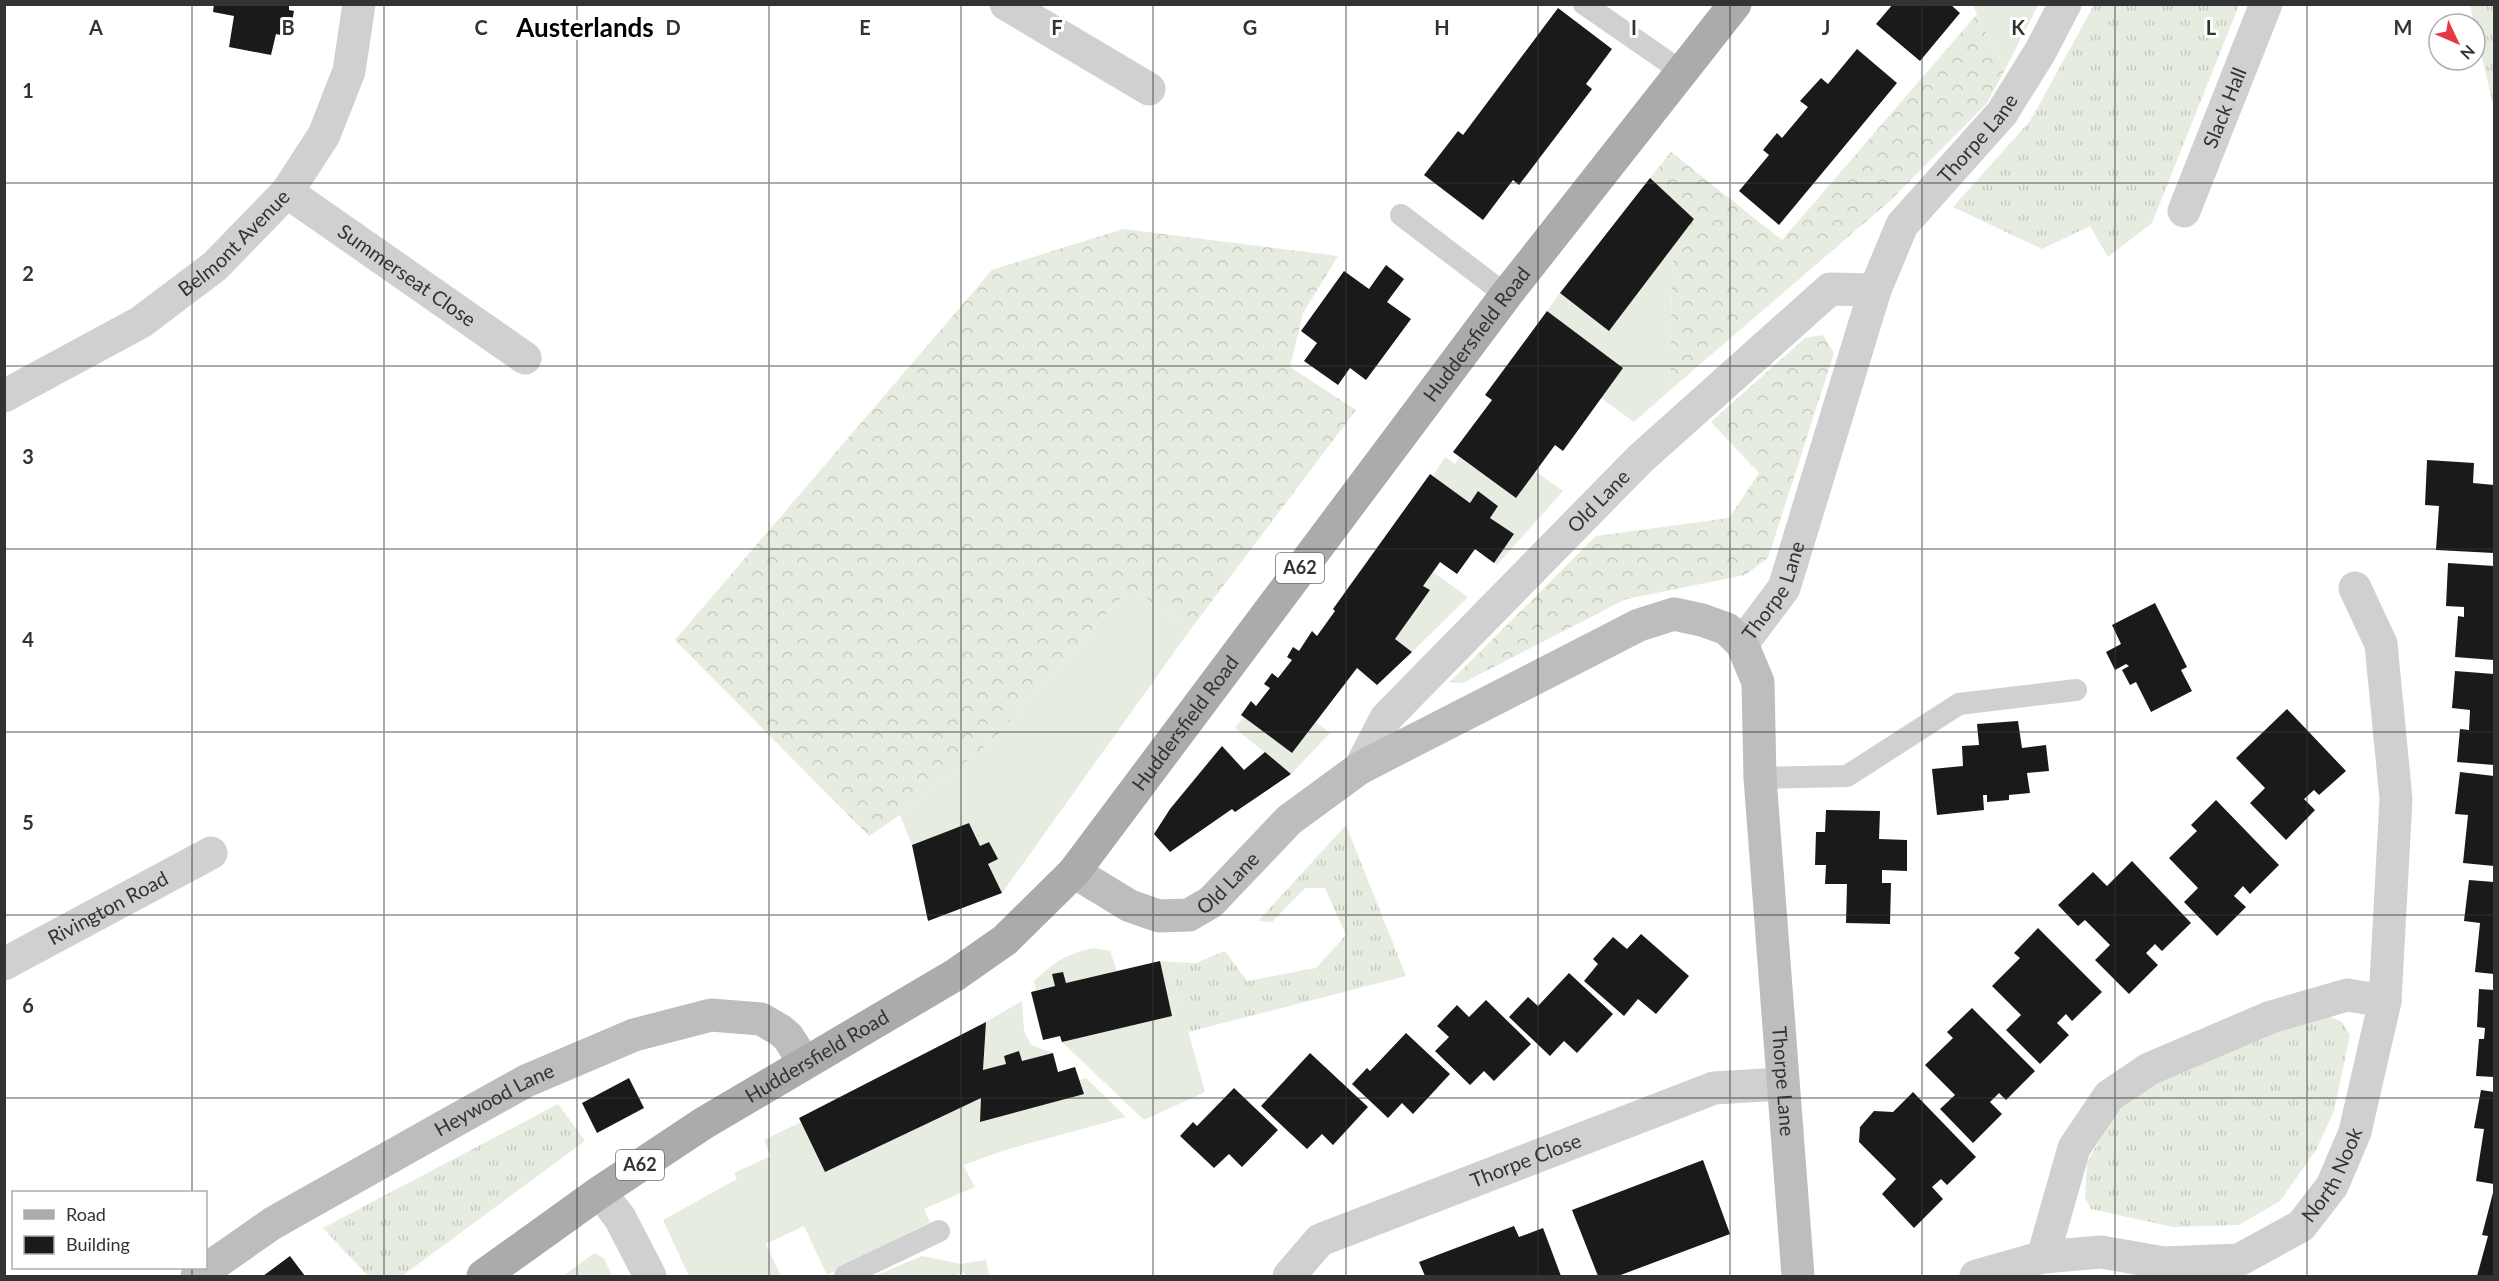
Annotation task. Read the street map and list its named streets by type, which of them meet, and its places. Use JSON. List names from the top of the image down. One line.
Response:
{"streets":{"main road":["Huddersfield Road","A62"],"street":["Slack Hall","Thorpe Lane","Belmont Avenue","Summerseat Close","Old Lane","Rivington Road","Heywood Lane","Thorpe Close","North Nook"]},"crossings":[["Thorpe Lane","Old Lane"],["Thorpe Lane","Thorpe Close"],["Belmont Avenue","Summerseat Close"],["Huddersfield Road","Old Lane"],["Huddersfield Road","Heywood Lane"]],"districts":["Austerlands"],"legend":["Road","Building"],"north":"bottom right","grid":{"columns":["A","B","C","D","E","F","G","H","I","J","K","L","M"],"rows":["1","2","3","4","5","6"]}}
